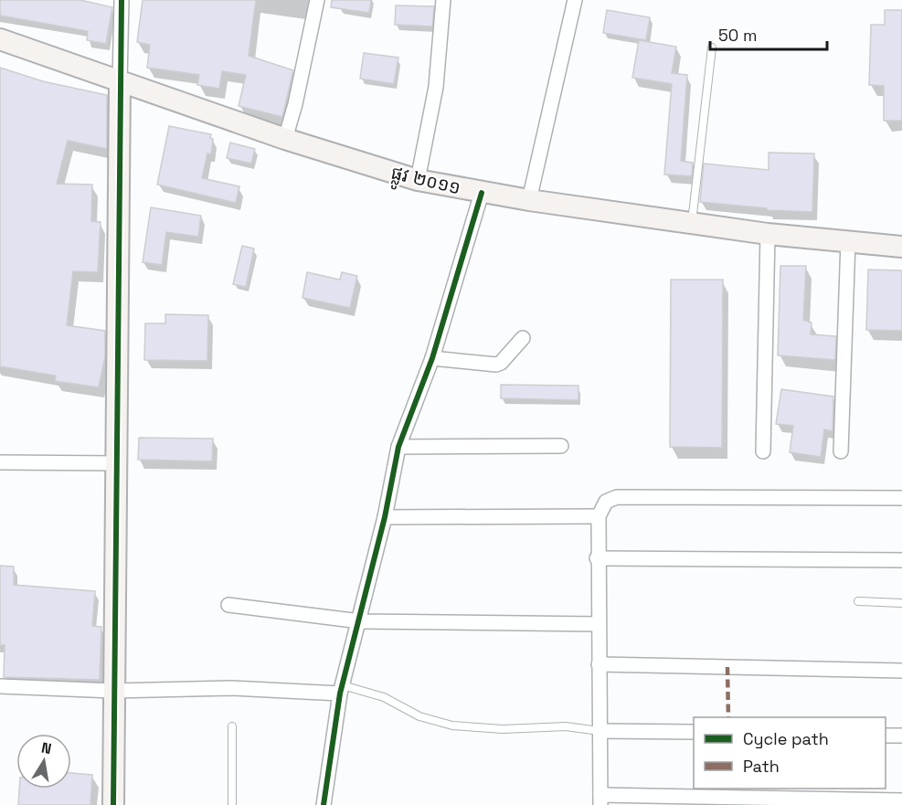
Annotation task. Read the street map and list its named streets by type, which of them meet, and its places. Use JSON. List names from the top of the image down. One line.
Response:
{"streets":{"main road":["ផ្លូវ ២០១១"]},"legend":["Cycle path","Path"],"scale_bar":"50 m","north":"top"}
